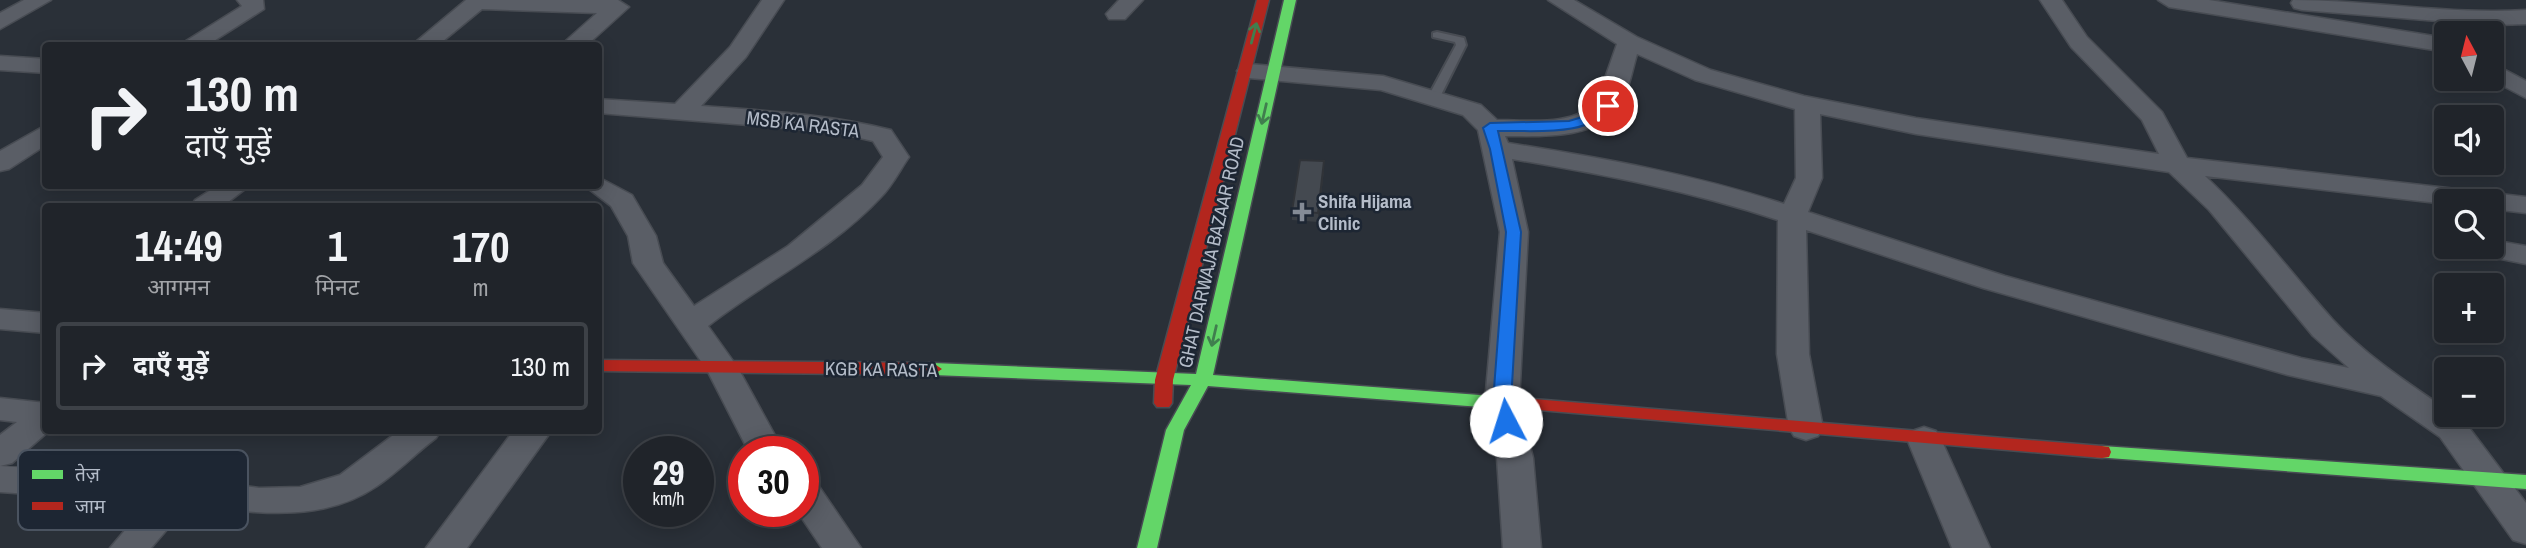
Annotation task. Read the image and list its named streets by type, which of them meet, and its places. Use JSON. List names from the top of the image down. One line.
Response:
{"streets":{"street":["MSB KA RASTA","GHAT DARWAJA BAZAAR ROAD","KGB KA RASTA"]},"crossings":[["GHAT DARWAJA BAZAAR ROAD","KGB KA RASTA"]],"places":{"health":["Shifa Hijama Clinic"]},"legend":["तेज़","जाम"],"north":"top","page":{"map_buttons":["+","−"],"turn":["130 m","दाएँ मुड़ें"],"eta":["14:49","आगमन","1","मिनट","170","m"],"list":[{"name":"दाएँ मुड़ें","value":"130 m"}],"speed":"29 km/h","limit":"30"}}
